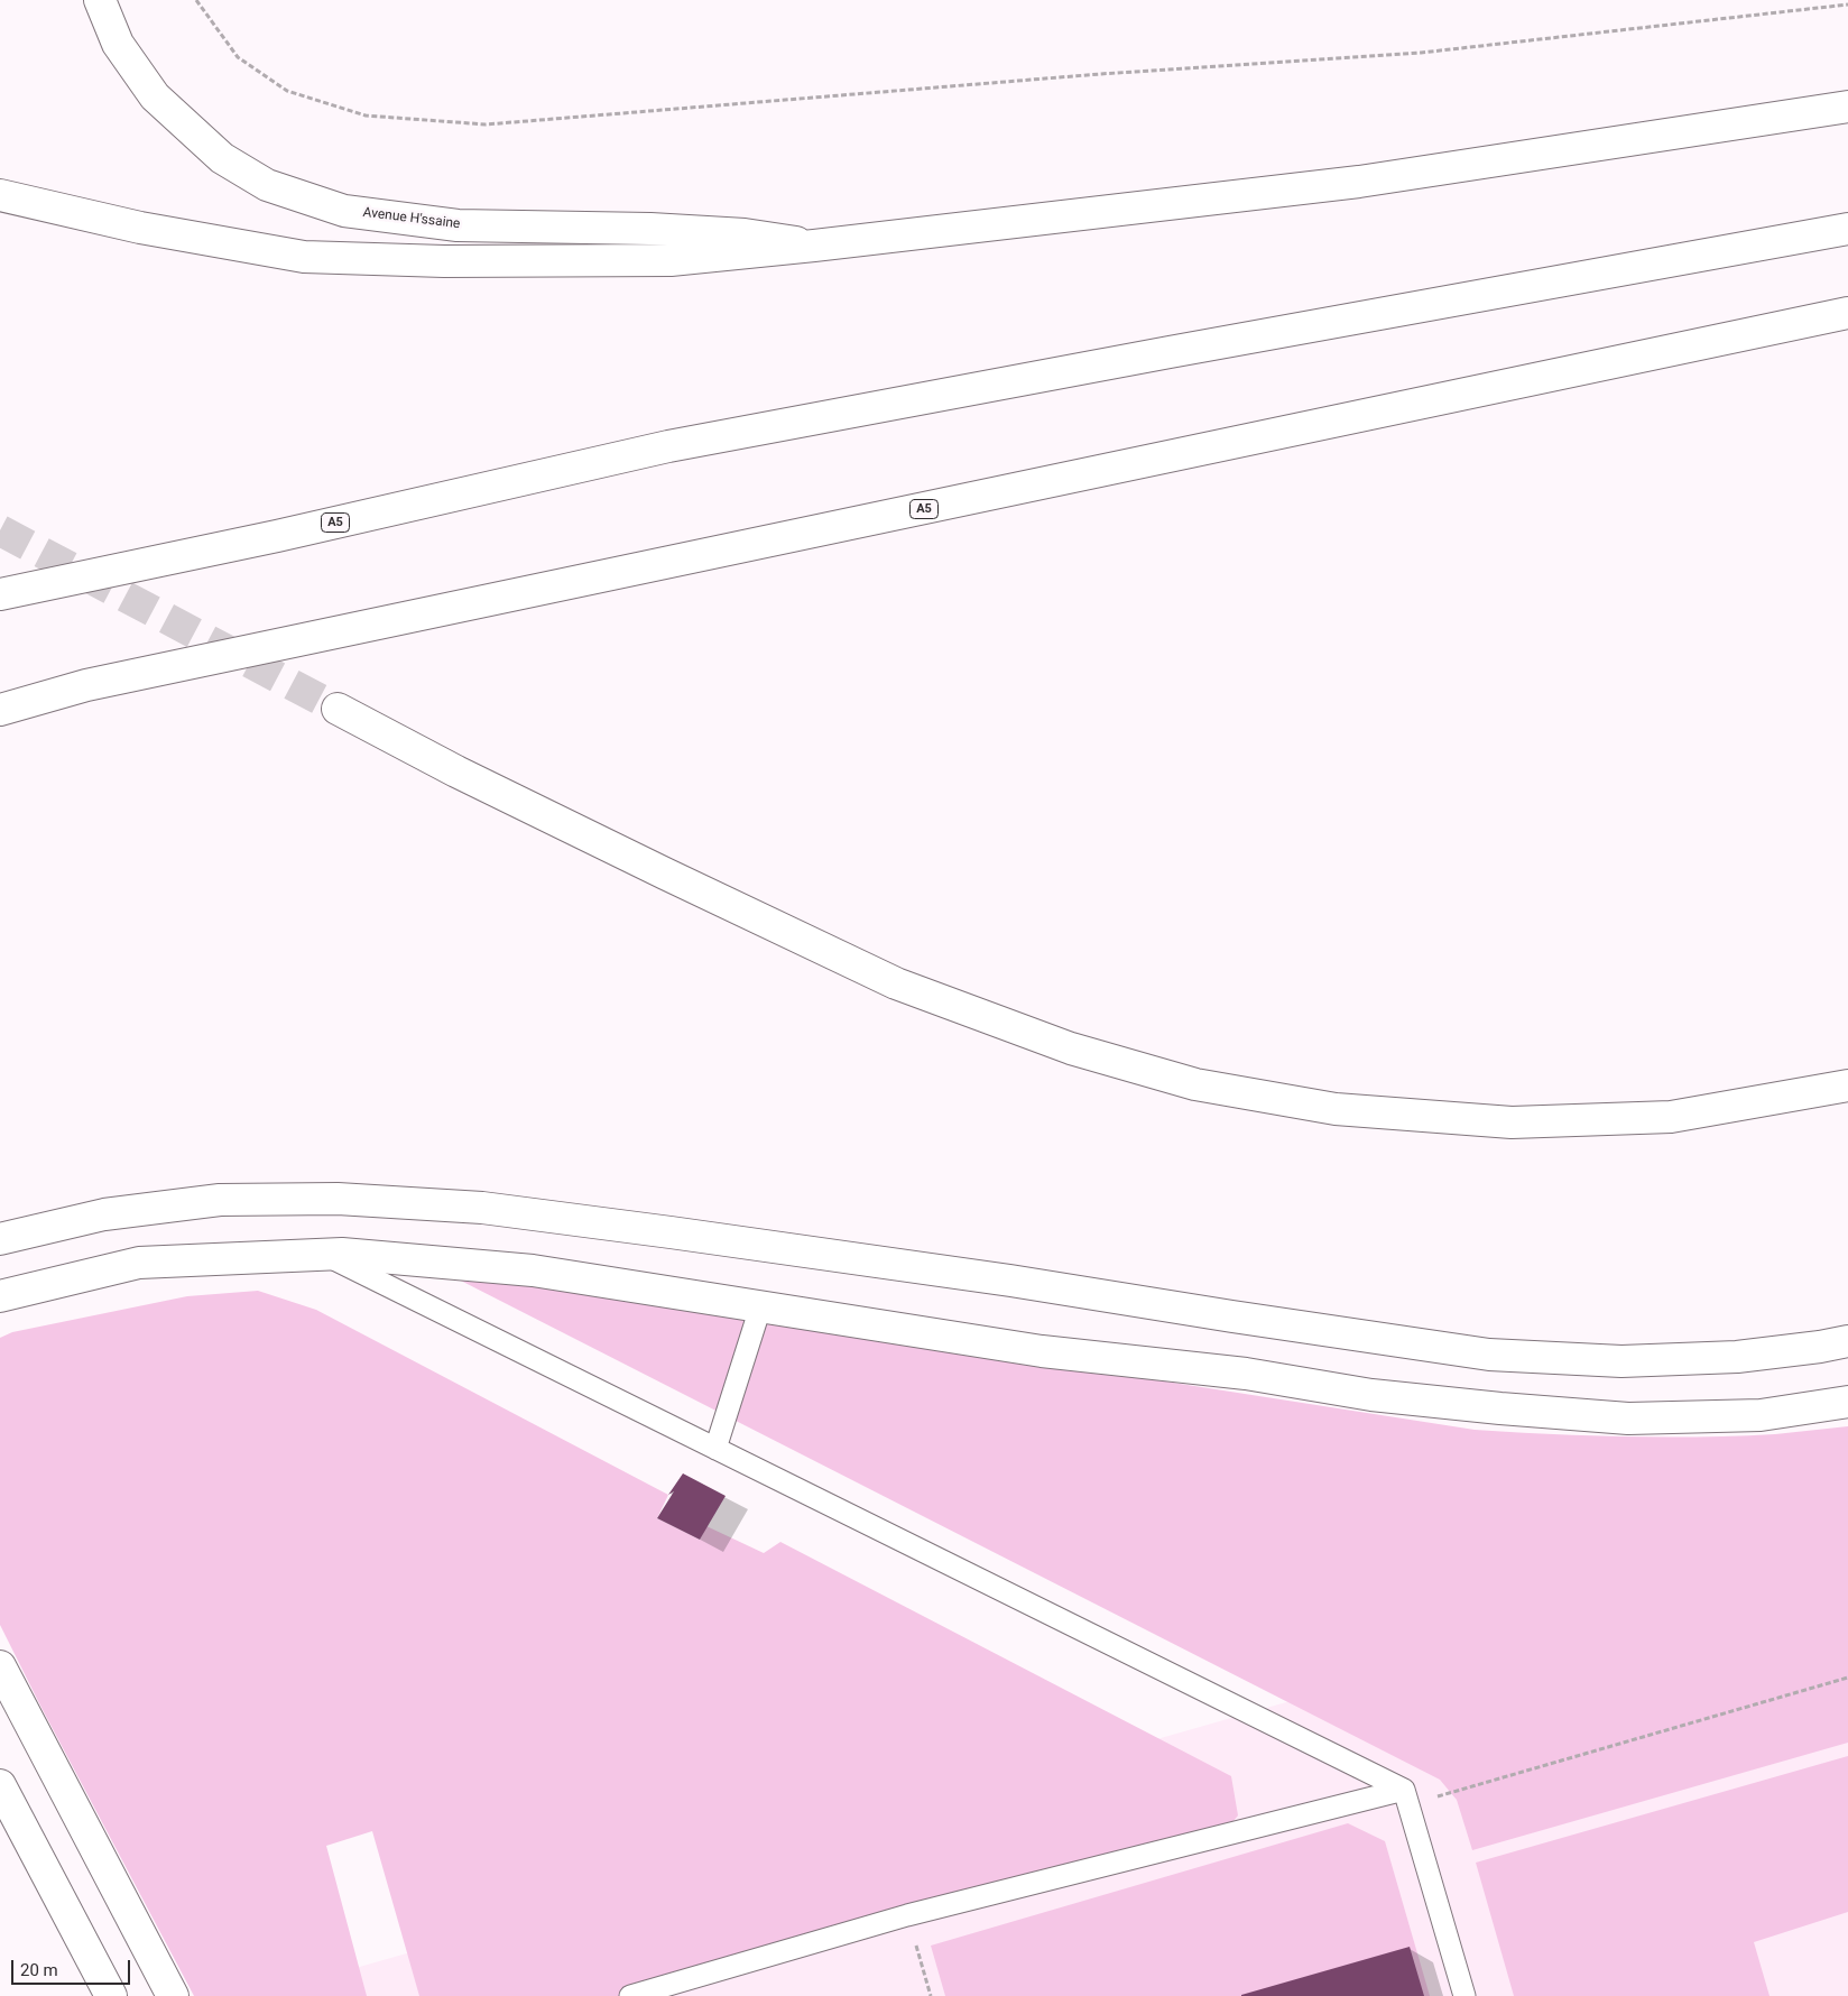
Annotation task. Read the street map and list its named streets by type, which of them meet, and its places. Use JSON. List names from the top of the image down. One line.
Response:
{"streets":{"main road":["Avenue H'ssaine","A5"]},"scale_bar":"20 m"}
